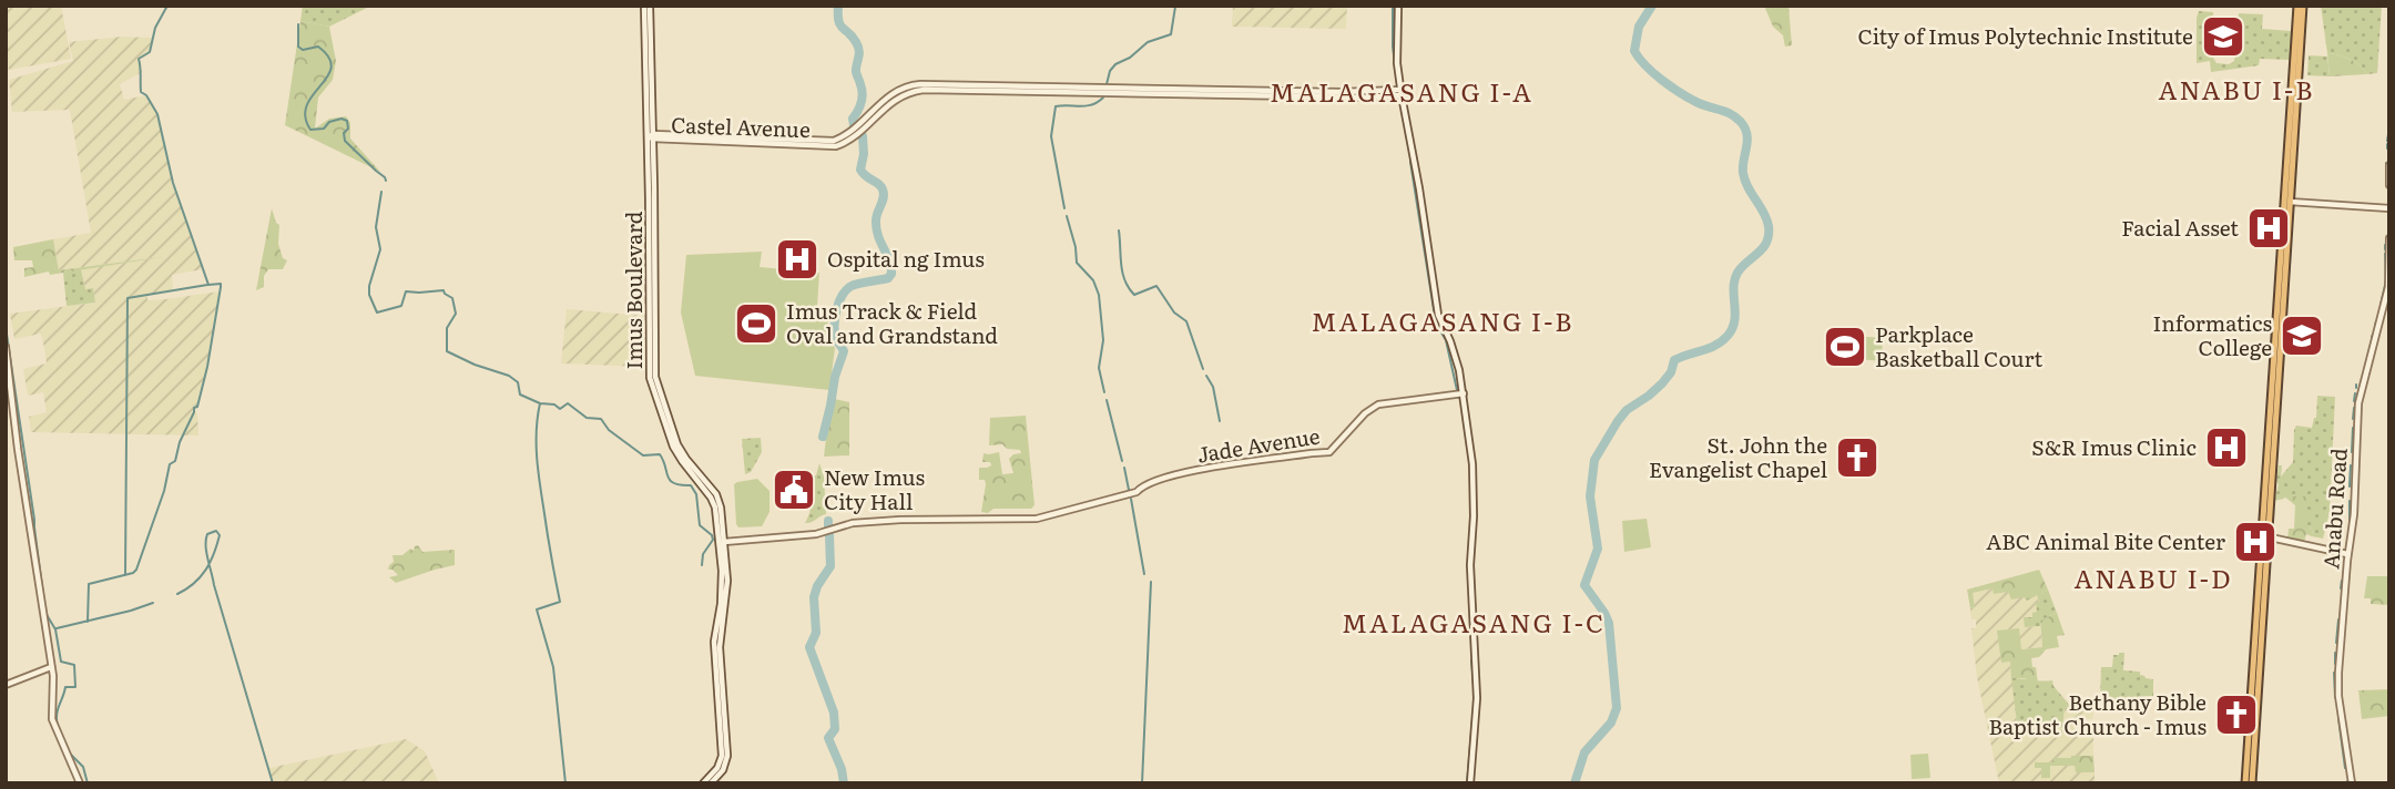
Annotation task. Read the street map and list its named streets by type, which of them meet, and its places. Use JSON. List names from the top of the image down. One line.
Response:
{"streets":{"street":["Castel Avenue","Imus Boulevard","Jade Avenue","Anabu Road"]},"crossings":[["Castel Avenue","Imus Boulevard"],["Imus Boulevard","Jade Avenue"]],"districts":["ANABU I-B","MALAGASANG I-A","MALAGASANG I-B","ANABU I-D","MALAGASANG I-C"],"places":{"school or university":["City of Imus Polytechnic Institute","Informatics College"],"hospital":["Facial Asset","Ospital ng Imus","S&R Imus Clinic","ABC Animal Bite Center"],"sports":["Imus Track & Field Oval and Grandstand","Parkplace Basketball Court"],"church":["St. John the Evangelist Chapel","Bethany Bible Baptist Church - Imus"],"public building":["New Imus City Hall"]}}
